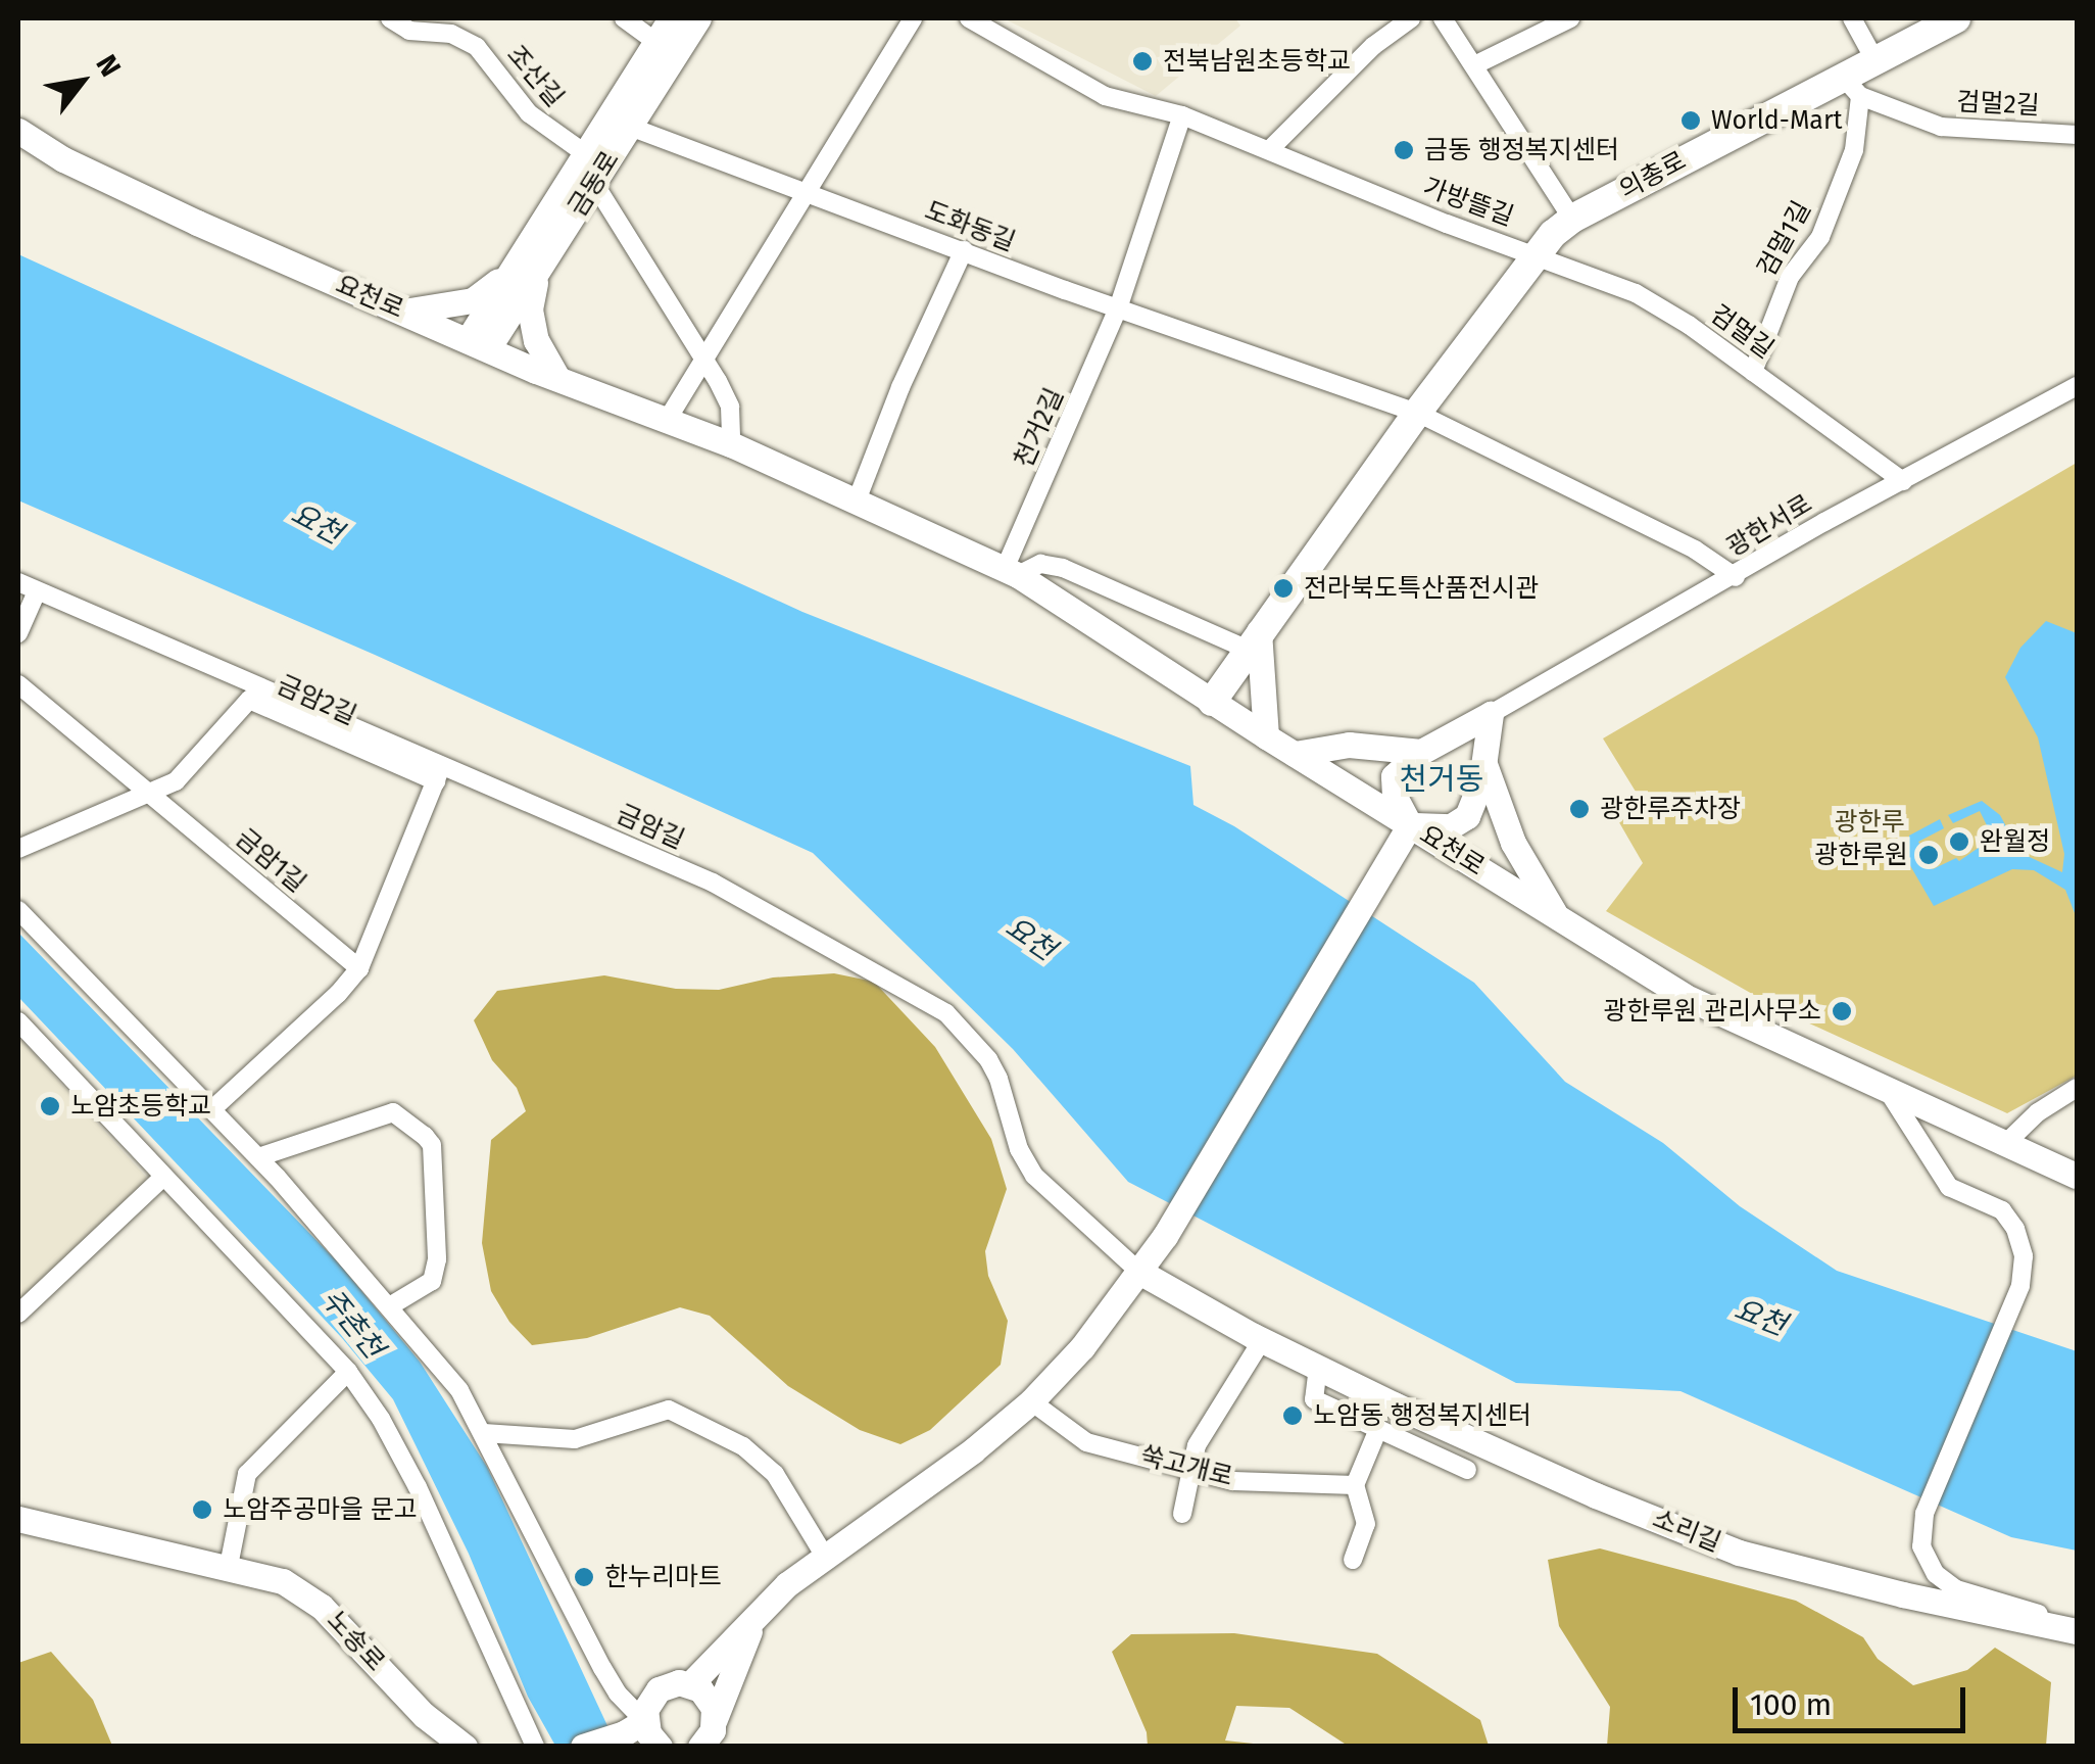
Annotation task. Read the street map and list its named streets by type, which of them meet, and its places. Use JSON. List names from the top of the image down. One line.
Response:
{"streets":{"main road":["의총로"],"street":["조산길","검멀2길","금동로","가방뜰길","도화동길","검멀1길","요천로","검멀길","천거2길","광한서로","금암2길","금암길","금암1길","쑥고개로","소리길","노송로"]},"crossings":[["조산길","금동로"],["검멀2길","의총로"],["검멀2길","검멀1길"],["의총로","가방뜰길"],["의총로","도화동길"],["의총로","검멀1길"],["의총로","요천로"],["의총로","검멀길"],["금동로","도화동길"],["금동로","요천로"],["가방뜰길","검멀길"],["도화동길","천거2길"],["검멀1길","검멀길"],["요천로","천거2길"],["검멀길","광한서로"],["금암2길","금암1길"],["금암길","소리길"]],"districts":["천거동"],"water":["요천","주촌천"],"parks":["광한루"],"places":["전북남원초등학교","World-Mart","금동 행정복지센터","전라북도특산품전시관","광한루주차장","완월정","광한루원","광한루원 관리사무소","노암초등학교","노암동 행정복지센터","노암주공마을 문고","한누리마트"],"scale_bar":"100 m","north":"top right"}
